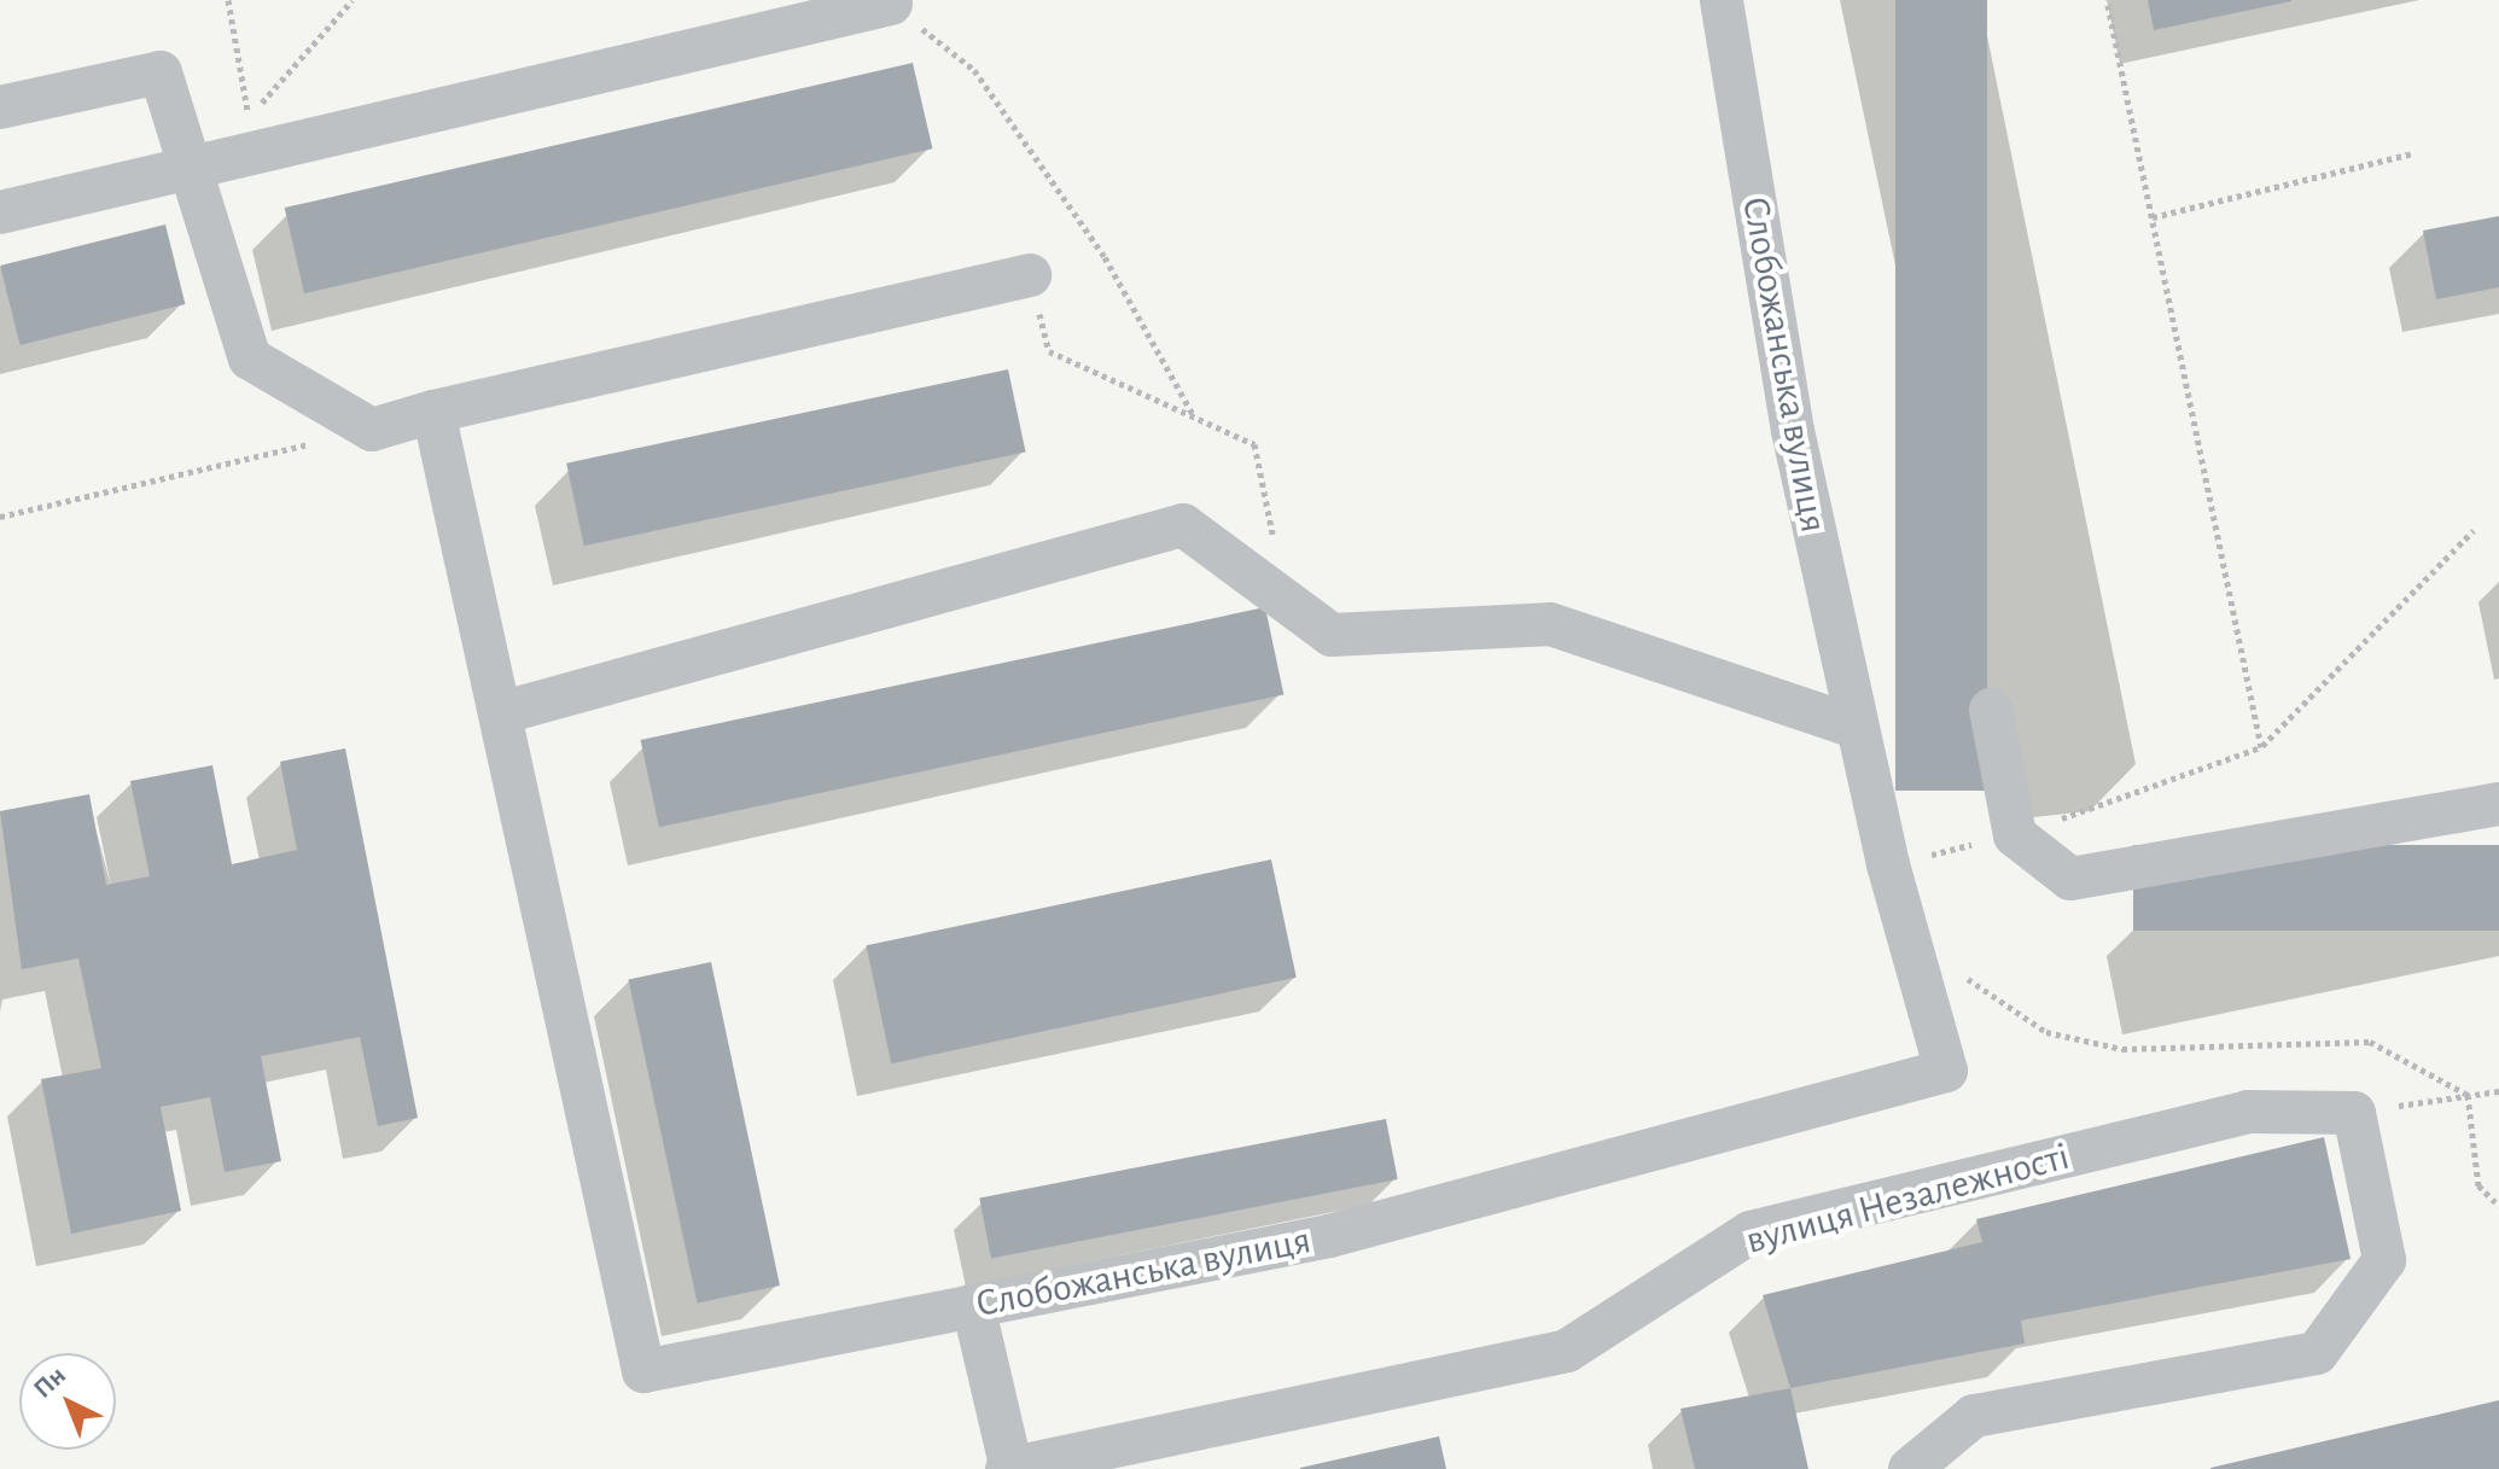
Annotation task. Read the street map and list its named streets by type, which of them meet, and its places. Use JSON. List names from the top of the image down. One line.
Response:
{"streets":{"street":["Слобожанська вулиця","вулиця Незалежності"]},"north":"top left"}
